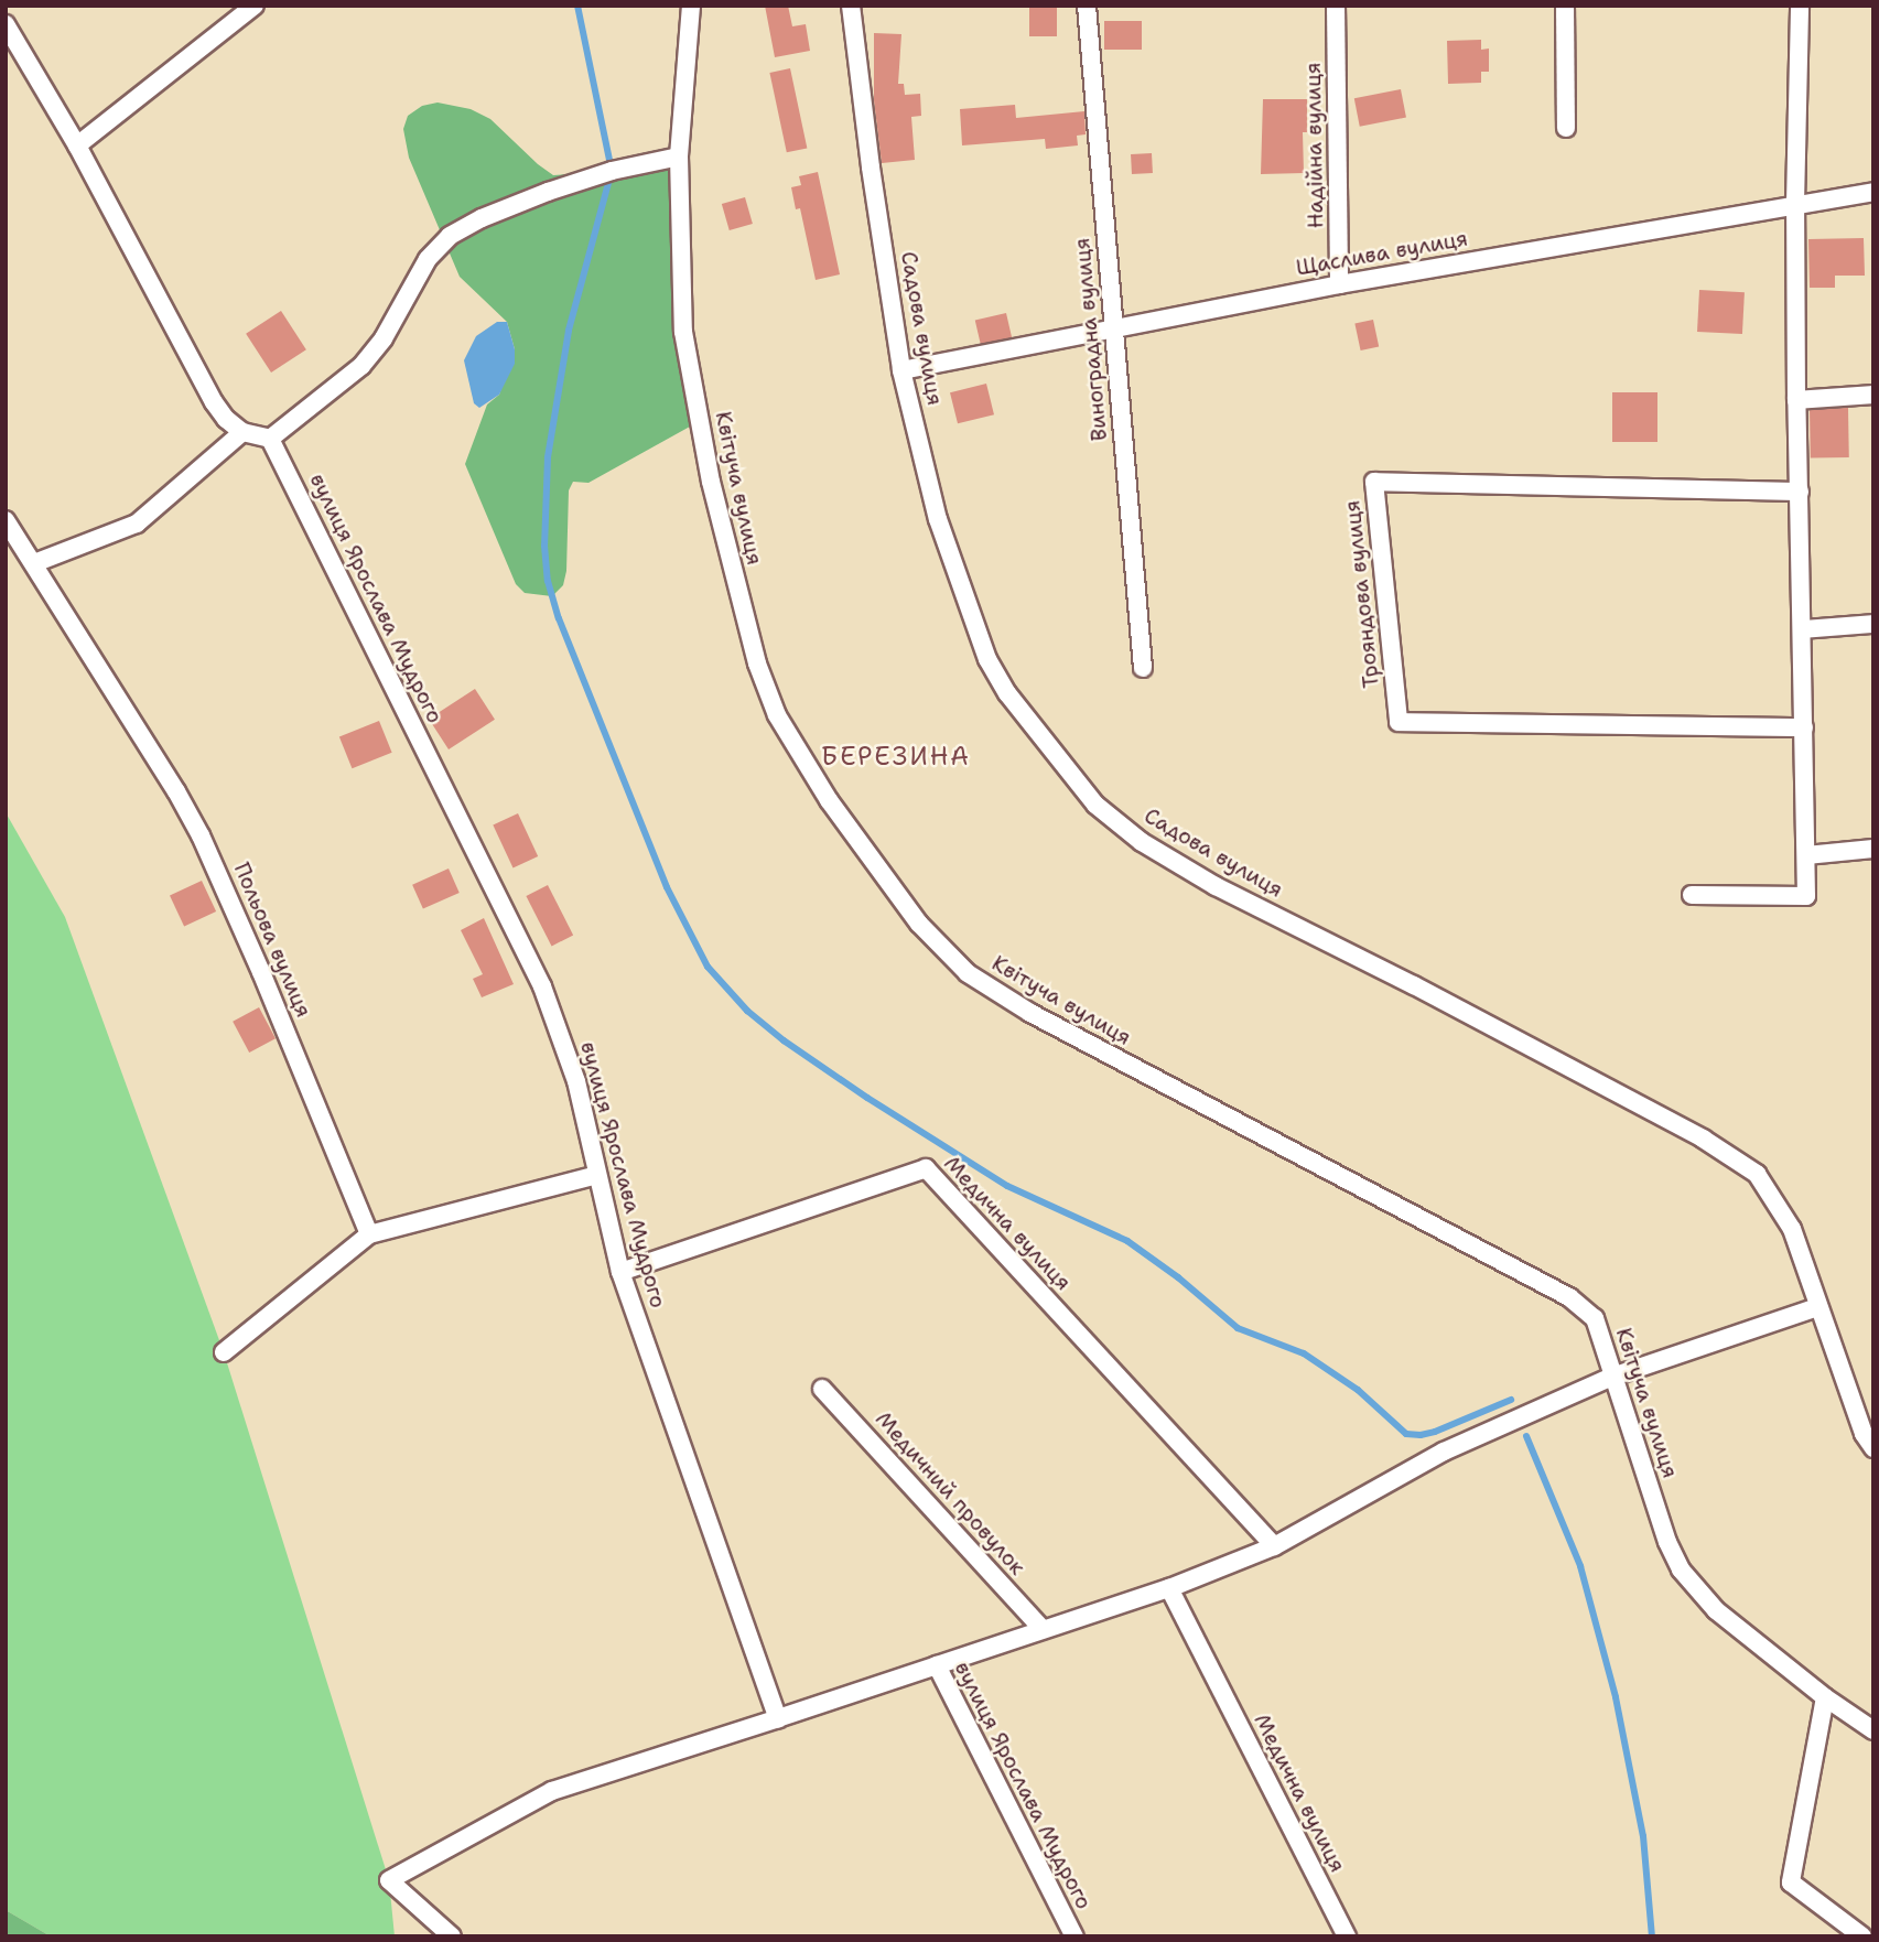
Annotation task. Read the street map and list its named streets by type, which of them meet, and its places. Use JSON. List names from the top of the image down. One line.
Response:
{"streets":{"street":["Надійна вулиця","Щаслива вулиця","Садова вулиця","Виноградна вулиця","Квітуча вулиця","Трояндова вулиця","вулиця Ярослава Мудрого","Польова вулиця","Медична вулиця","Медичний провулок"]},"crossings":[["Надійна вулиця","Щаслива вулиця"],["Щаслива вулиця","Садова вулиця"],["Щаслива вулиця","Виноградна вулиця"],["вулиця Ярослава Мудрого","Медична вулиця"]],"districts":["БЕРЕЗИНА"]}
